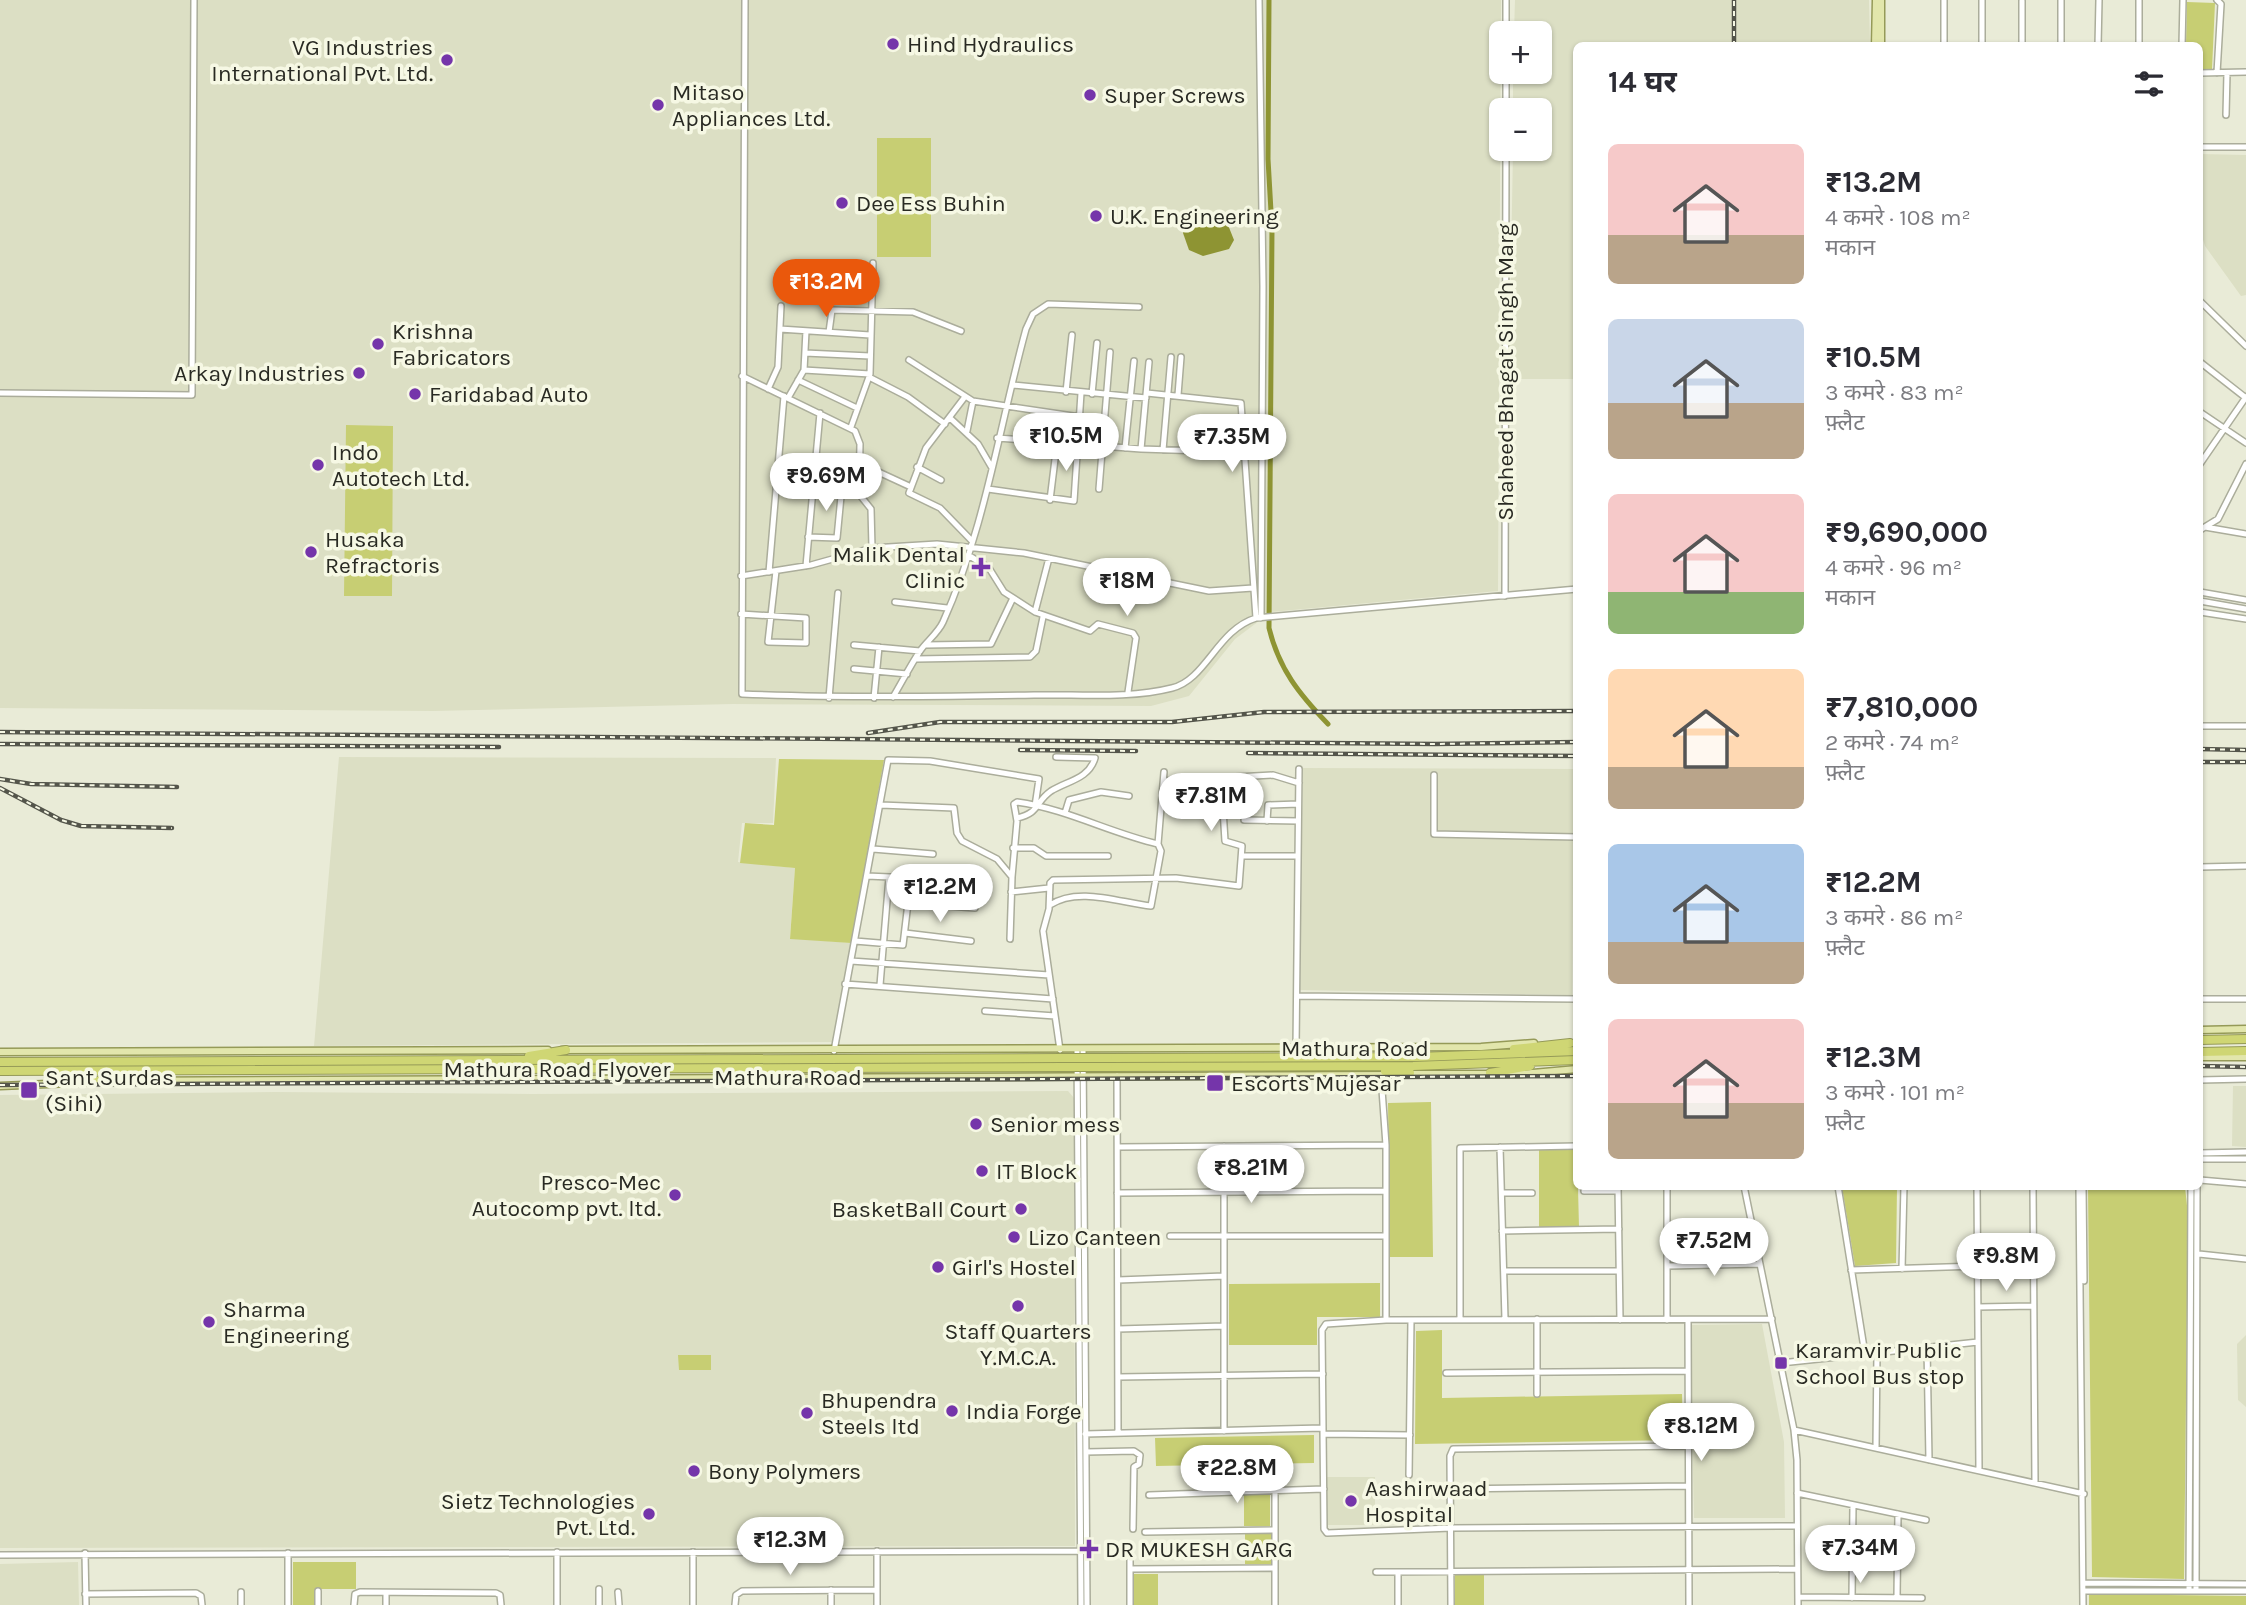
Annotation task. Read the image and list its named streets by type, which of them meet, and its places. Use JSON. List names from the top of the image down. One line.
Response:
{"streets":{"highway":["Mathura Road","Mathura Road Flyover"],"street":["Shaheed Bhagat Singh Marg"]},"crossings":[["Mathura Road","Mathura Road Flyover"]],"places":{"other":["Hind Hydraulics","VG Industries International Pvt. Ltd.","Super Screws","Mitaso Appliances Ltd.","Dee Ess Buhin","U.K. Engineering","Krishna Fabricators","Arkay Industries","Faridabad Auto","Indo Autotech Ltd.","Husaka Refractoris","Senior mess","IT Block","Presco-Mec Autocomp pvt. ltd.","BasketBall Court","Lizo Canteen","Girl's Hostel","Staff Quarters Y.M.C.A.","Sharma Engineering","India Forge","Bhupendra Steels ltd","Bony Polymers","Aashirwaad Hospital","Sietz Technologies Pvt. Ltd."],"health":["Malik Dental Clinic","DR MUKESH GARG"],"transit":["Escorts Mujesar","Sant Surdas (Sihi)","Karamvir Public School Bus stop"]},"page":{"map_buttons":["+","−"],"heading":"14 घर","list":[{"name":"₹13.2M","note":"4 कमरे · 108 m² · मकान"},{"name":"₹10.5M","note":"3 कमरे · 83 m² · फ़्लैट"},{"name":"₹9,690,000","note":"4 कमरे · 96 m² · मकान"},{"name":"₹7,810,000","note":"2 कमरे · 74 m² · फ़्लैट"},{"name":"₹12.2M","note":"3 कमरे · 86 m² · फ़्लैट"},{"name":"₹12.3M","note":"3 कमरे · 101 m² · फ़्लैट"}],"price":["₹13.2M","₹10.5M","₹7.35M","₹9.69M","₹18M","₹7.81M","₹12.2M","₹8.21M","₹7.52M","₹9.8M","₹8.12M","₹22.8M","₹12.3M","₹7.34M"]}}
